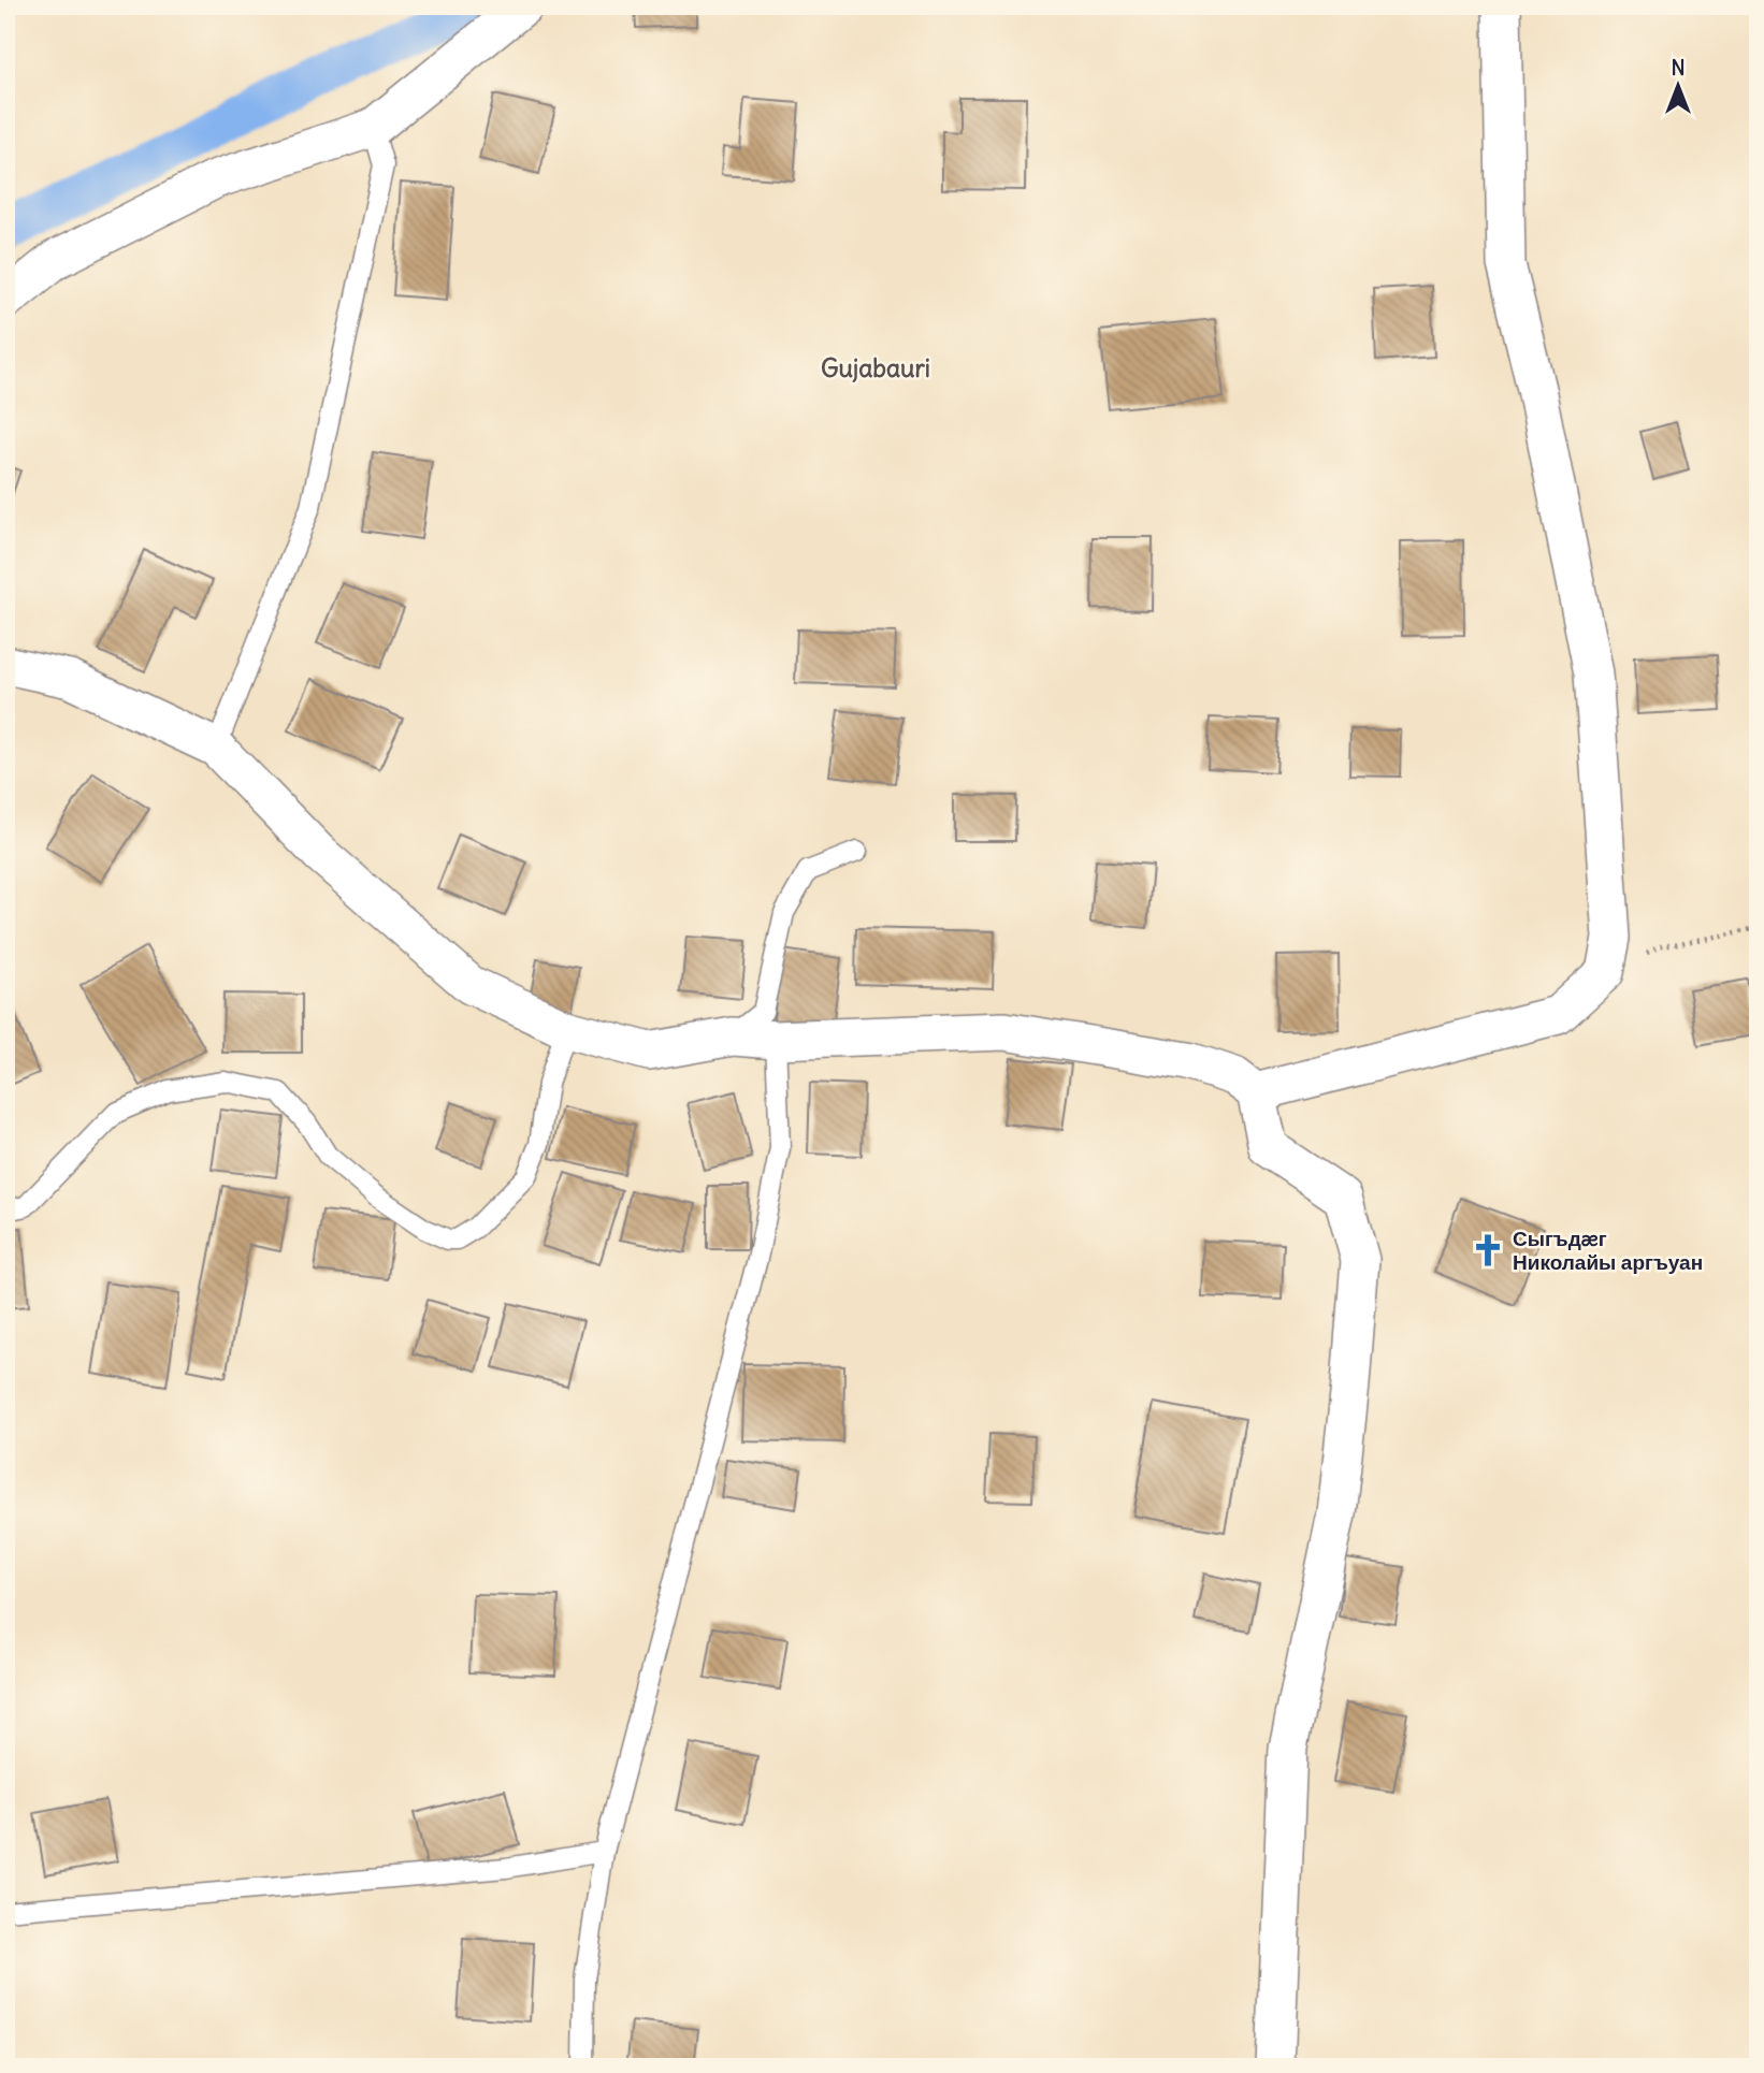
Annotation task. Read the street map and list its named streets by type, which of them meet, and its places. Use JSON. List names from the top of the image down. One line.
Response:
{"districts":["Gujabauri"],"places":{"church":["Сыгъдæг Николайы аргъуан"]},"north":"top"}
